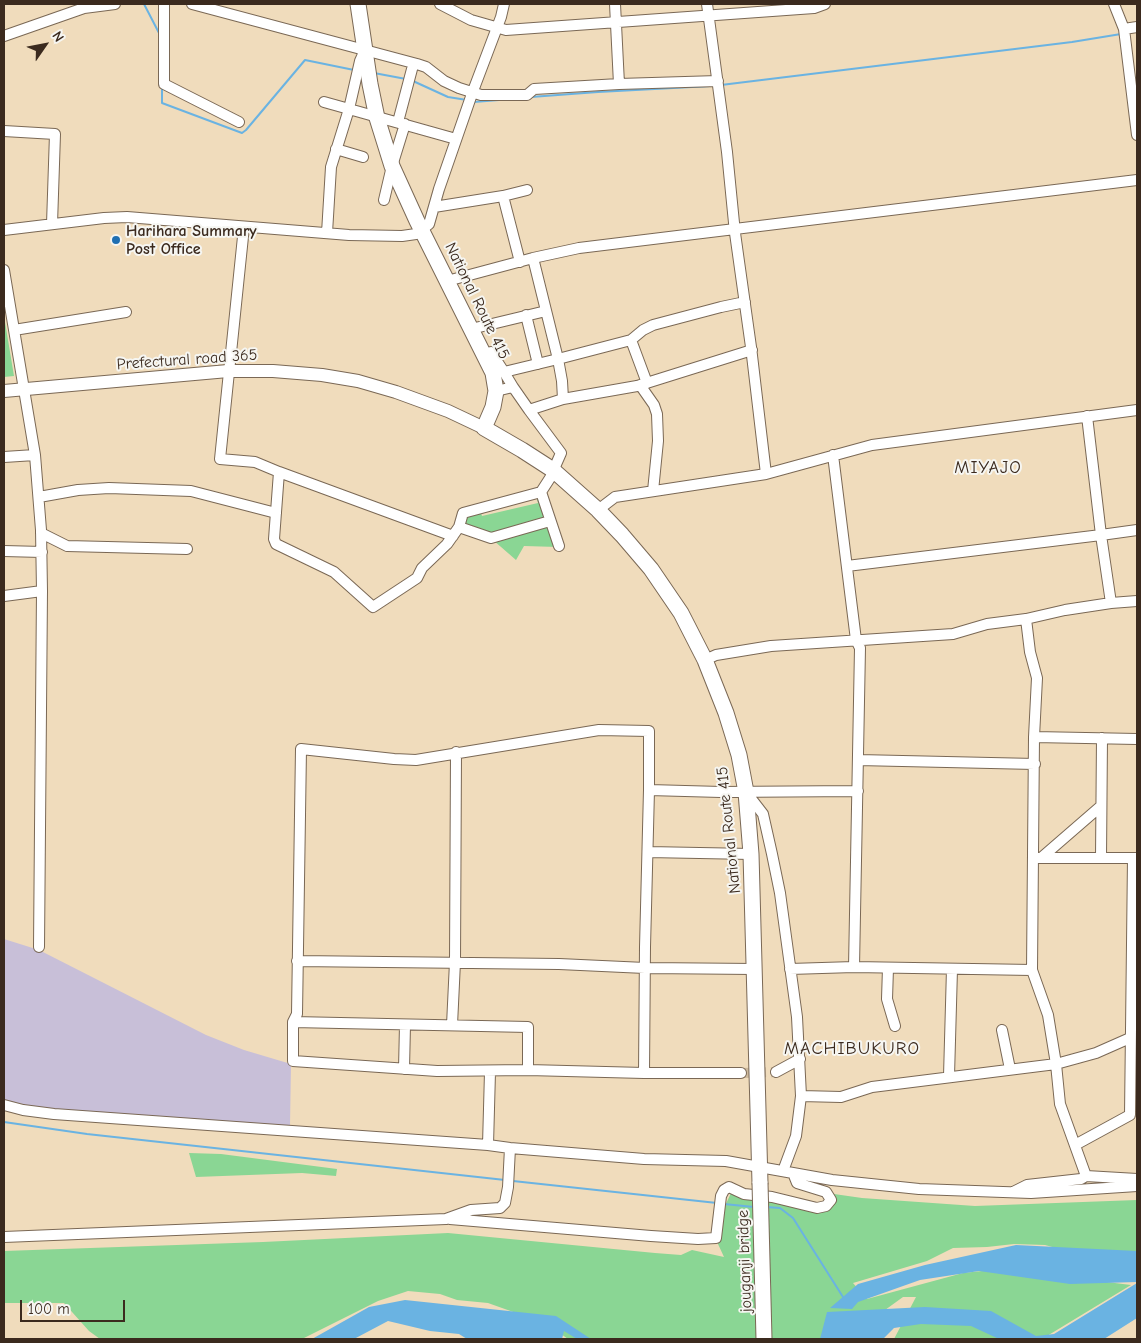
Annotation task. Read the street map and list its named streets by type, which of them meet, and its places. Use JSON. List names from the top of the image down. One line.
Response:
{"streets":{"highway":["National Route 415","jouganji bridge"],"main road":["Prefectural road 365"]},"crossings":[["National Route 415","Prefectural road 365"],["National Route 415","jouganji bridge"]],"districts":["MIYAJO","MACHIBUKURO"],"places":["Harihara Summary Post Office"],"scale_bar":"100 m","north":"top right"}
